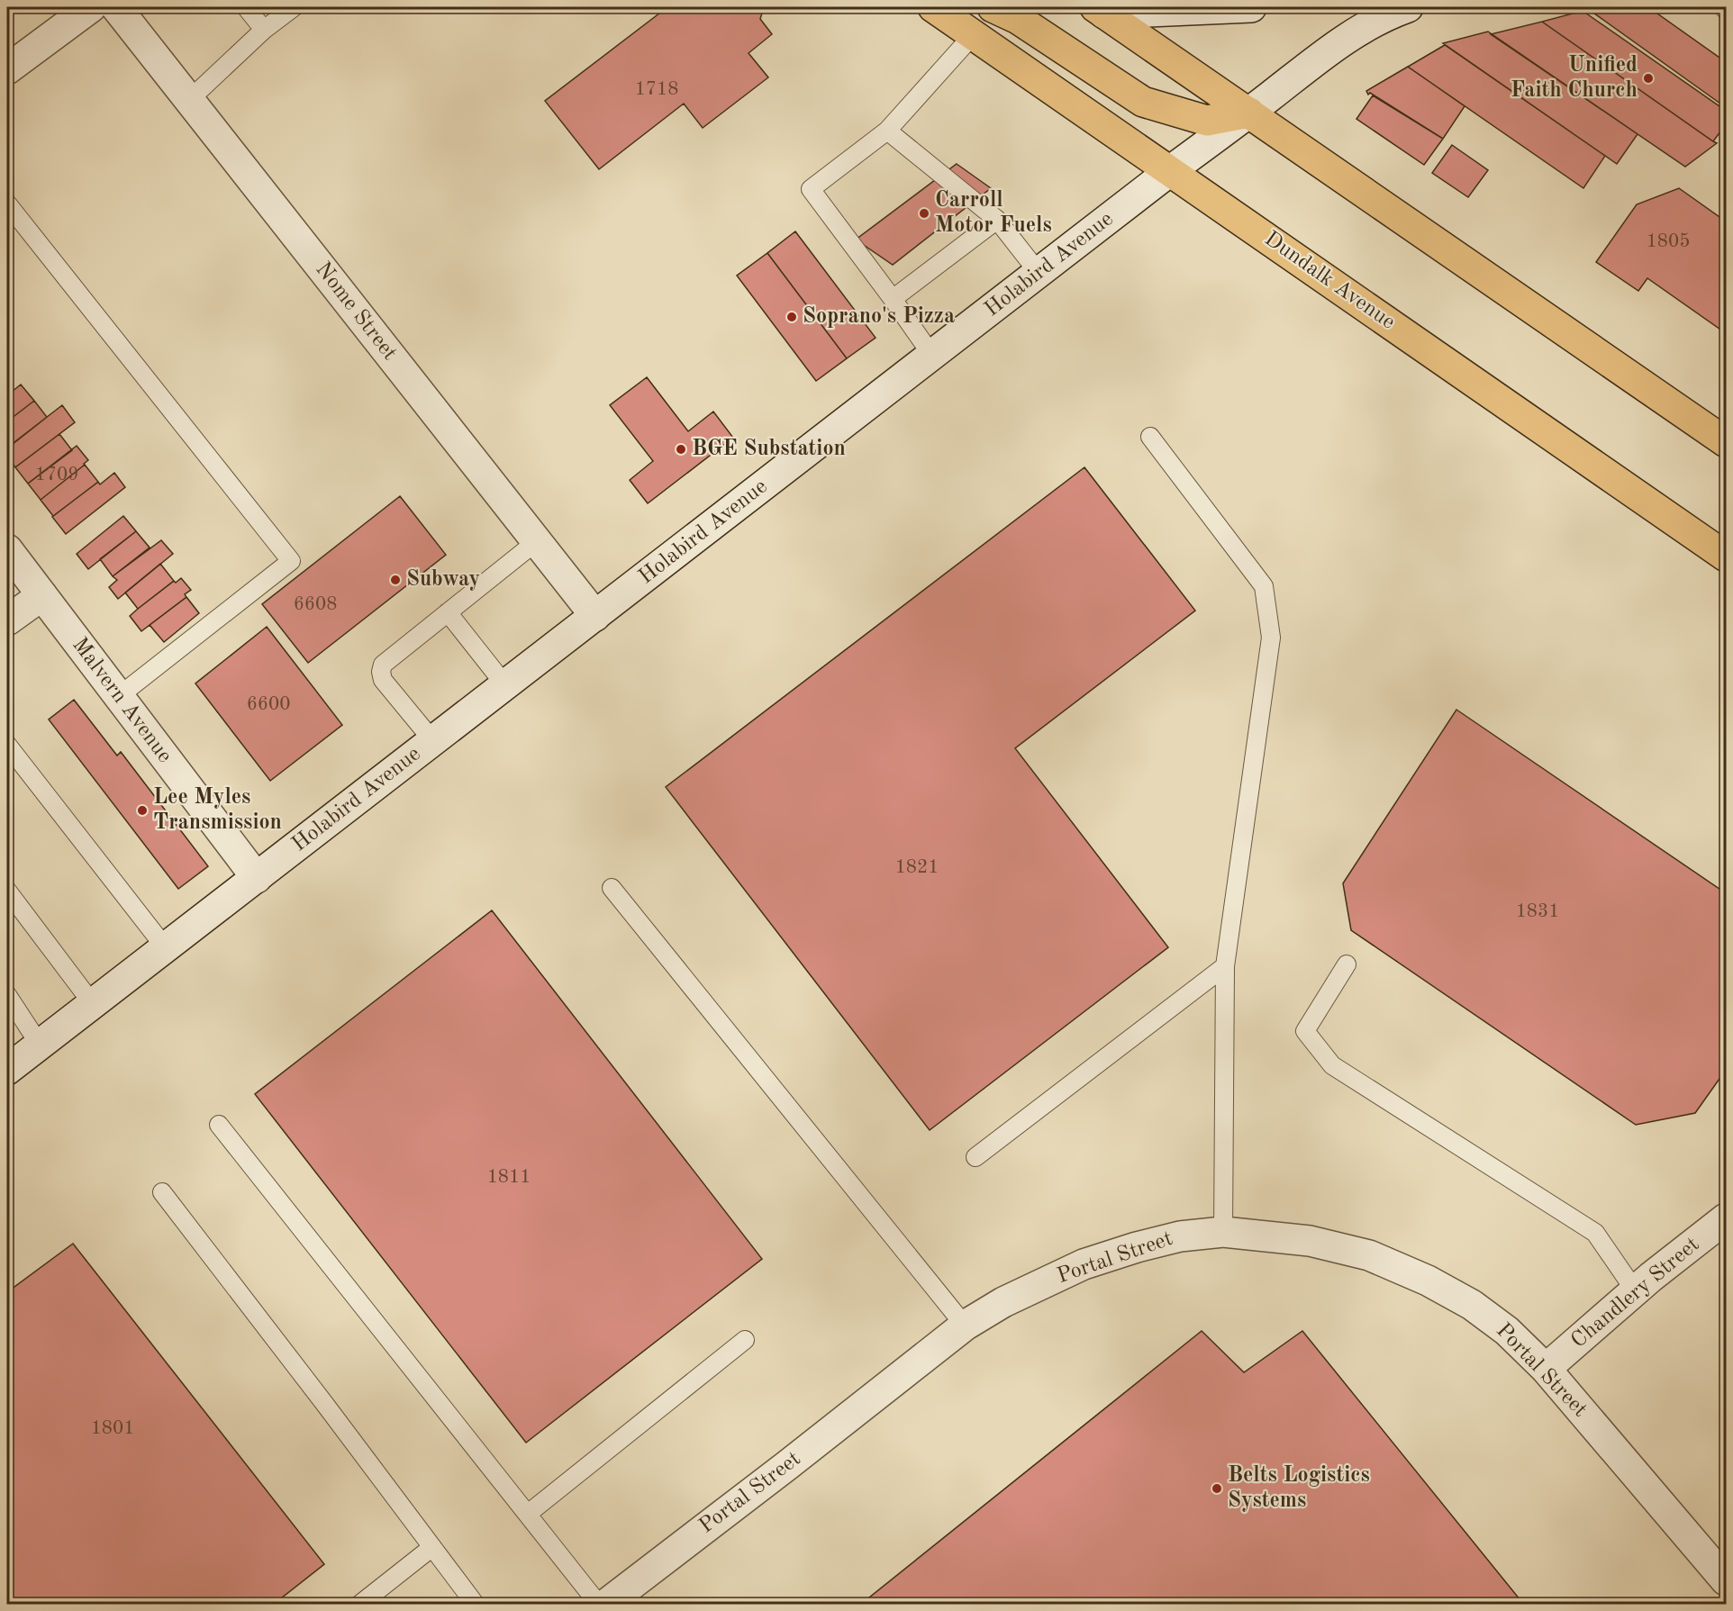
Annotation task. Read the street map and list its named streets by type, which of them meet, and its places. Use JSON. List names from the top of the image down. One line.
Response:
{"streets":{"main road":["Dundalk Avenue"],"street":["Holabird Avenue","Nome Street","Malvern Avenue","Portal Street","Chandlery Street"]},"crossings":[["Holabird Avenue","Dundalk Avenue"],["Holabird Avenue","Nome Street"],["Holabird Avenue","Malvern Avenue"],["Portal Street","Chandlery Street"]],"places":["Unified Faith Church","Carroll Motor Fuels","Soprano's Pizza","BGE Substation","Subway","Lee Myles Transmission","Belts Logistics Systems"],"house_numbers":["1718","1805","1709","6608","6600","1821","1831","1811","1801"]}
